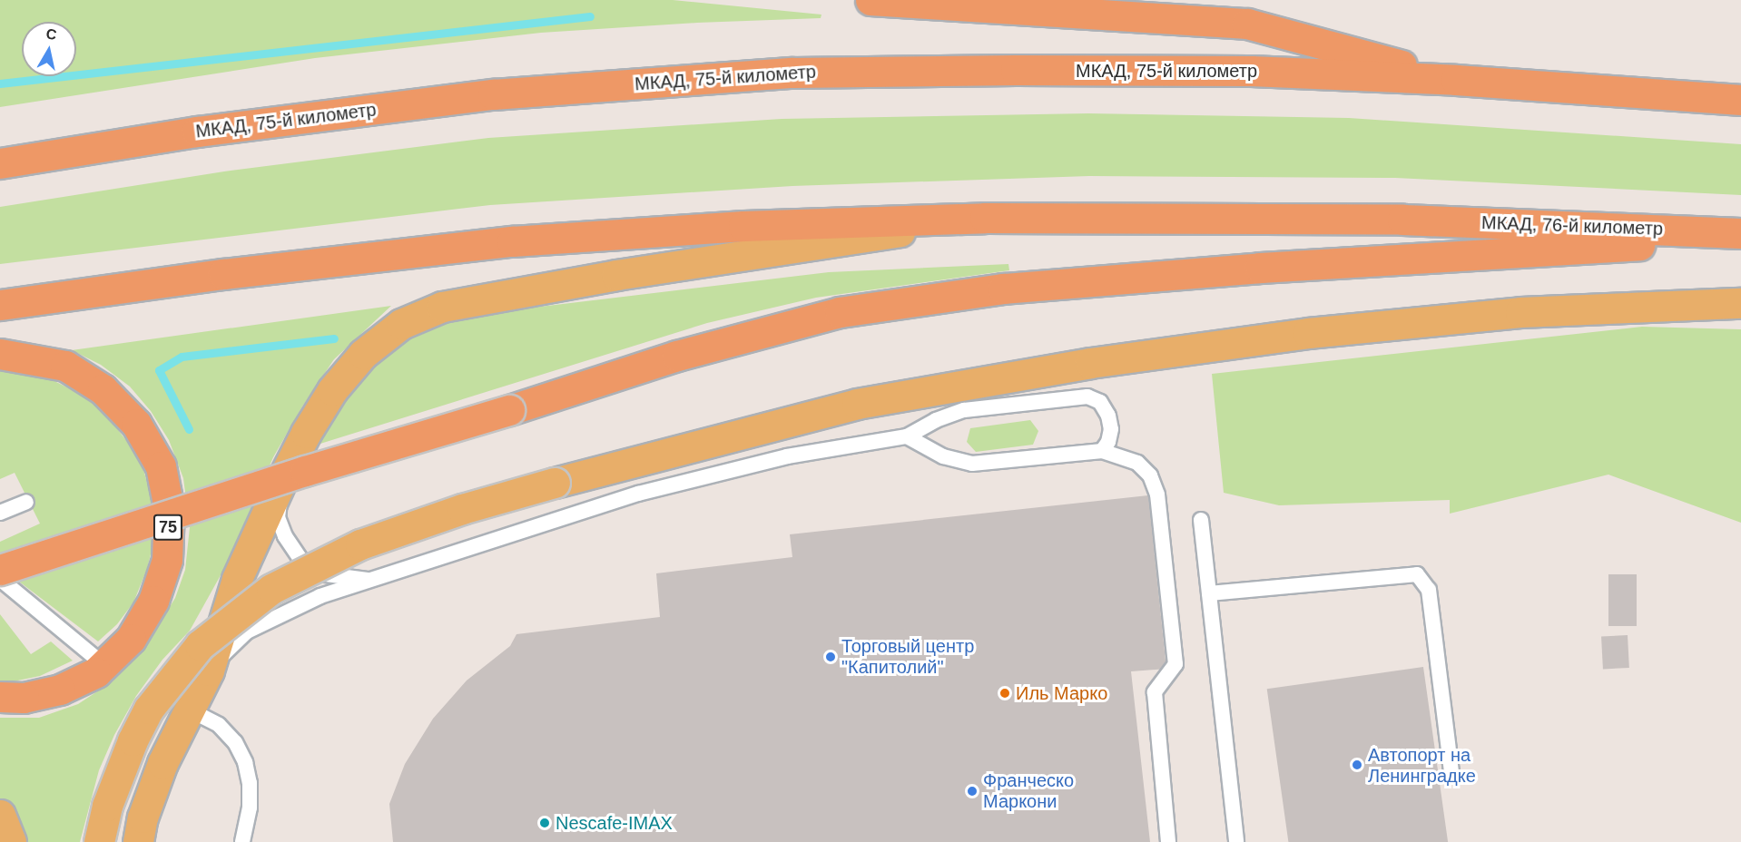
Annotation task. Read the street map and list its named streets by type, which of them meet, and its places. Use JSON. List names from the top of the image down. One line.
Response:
{"streets":{"highway":["МКАД, 75-й километр","МКАД, 76-й километр","75"]},"places":["Торговый центр \"Капитолий\"","Иль Марко","Автопорт на Ленинградке","Франческо Маркони","Nescafe-IMAX"],"north":"top"}
